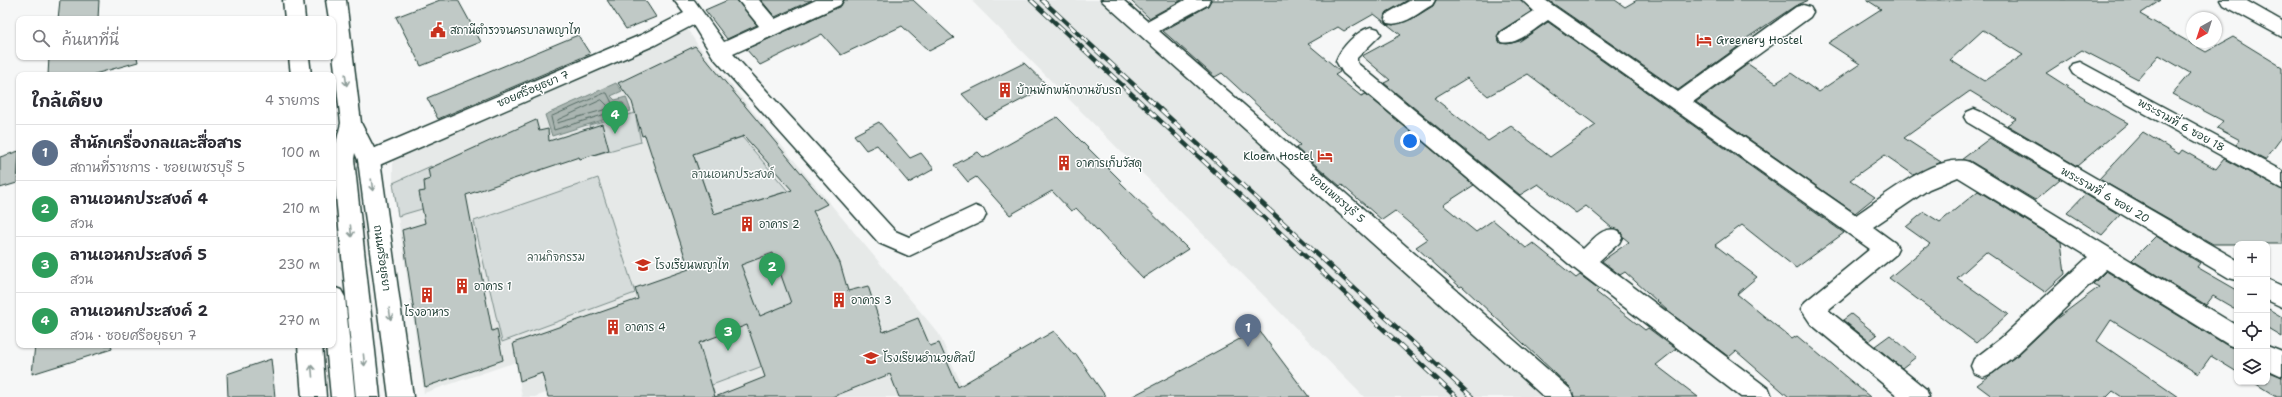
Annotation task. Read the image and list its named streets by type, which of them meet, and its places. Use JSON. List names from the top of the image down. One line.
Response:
{"streets":{"street":["ซอยศรีอยุธยา 7","พระรามที่ 6 ซอย 18","พระรามที่ 6 ซอย 20","ซอยเพชรบุรี 5","ถนนศรีอยุธยา"]},"crossings":[["ซอยศรีอยุธยา 7","ถนนศรีอยุธยา"]],"one_way":["ถนนศรีอยุธยา"],"parks":["ลานเอนกประสงค์","ลานกิจกรรม"],"places":{"public building":["สถานีตำรวจนครบาลพญาไท"],"hotel":["Greenery Hostel","Kloem Hostel"],"building":["บ้านพักพนักงานขับรถ","อาคารเก็บวัสดุ","อาคาร 2","อาคาร 1","โรงอาหาร","อาคาร 3","อาคาร 4"],"school or university":["โรงเรียนพญาไท","โรงเรียนอำนวยศิลป์"]},"north":"bottom left","page":{"search":"ค้นหาที่นี่","heading":["ใกล้เคียง","4 รายการ"],"pins":["4","2","1","3"],"list":[{"mark":"1","name":"สำนักเครื่องกลและสื่อสาร","note":"สถานที่ราชการ · ซอยเพชรบุรี 5","value":"100 m"},{"mark":"2","name":"ลานเอนกประสงค์ 4","note":"สวน","value":"210 m"},{"mark":"3","name":"ลานเอนกประสงค์ 5","note":"สวน","value":"230 m"},{"mark":"4","name":"ลานเอนกประสงค์ 2","note":"สวน · ซอยศรีอยุธยา 7","value":"270 m"}],"map_buttons":["+","−"]}}
